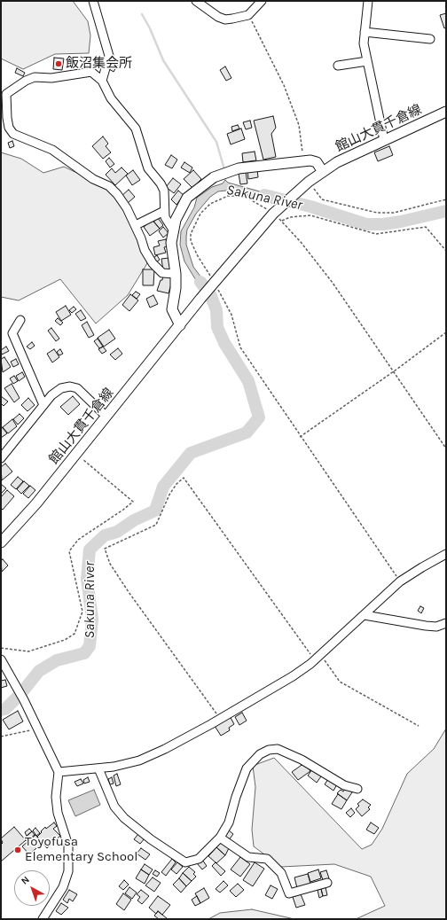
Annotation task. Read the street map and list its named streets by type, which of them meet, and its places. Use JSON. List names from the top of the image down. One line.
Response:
{"streets":{"main road":["館山大貫千倉線"]},"water":["Sakuna River"],"places":["飯沼集会所","Toyofusa Elementary School"],"north":"top left"}
